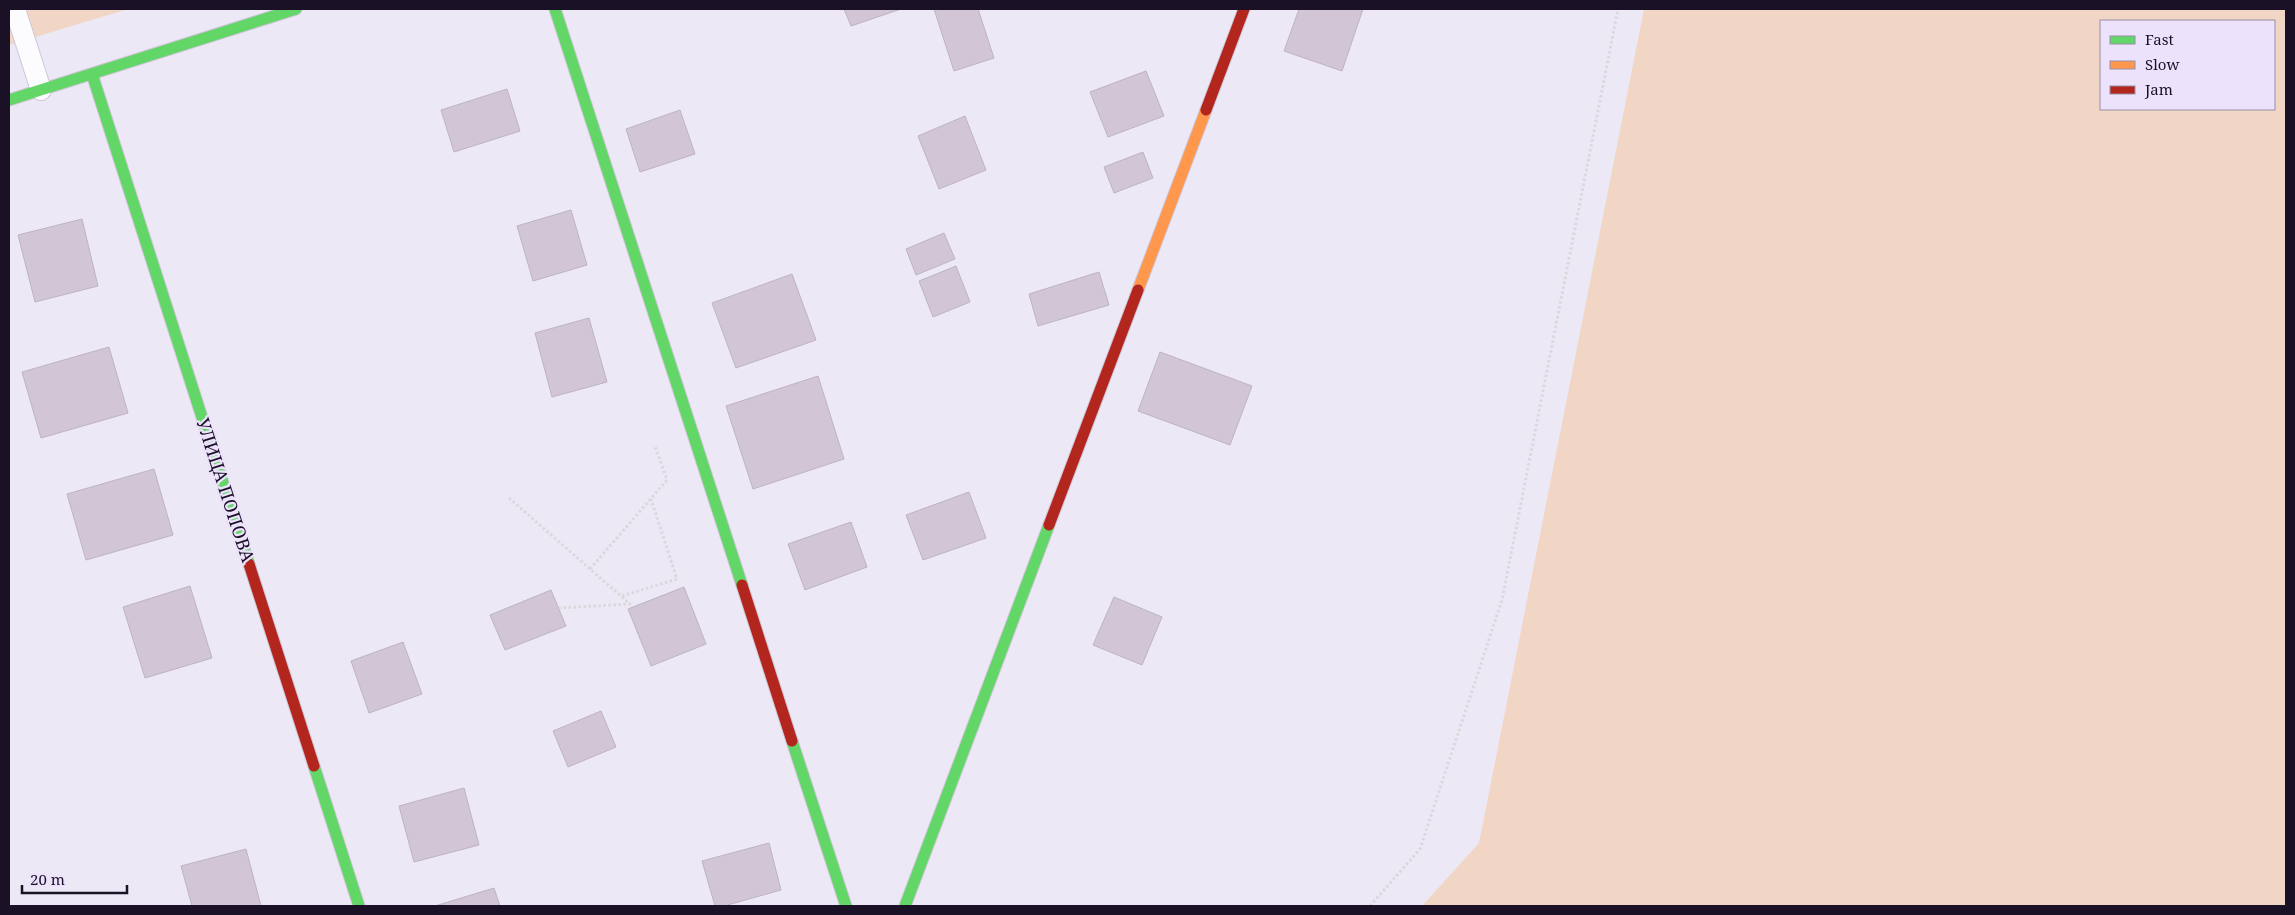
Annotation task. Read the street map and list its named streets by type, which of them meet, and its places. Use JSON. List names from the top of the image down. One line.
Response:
{"streets":{"street":["УЛИЦА ПОПОВА"]},"legend":["Fast","Slow","Jam"],"scale_bar":"20 m"}
